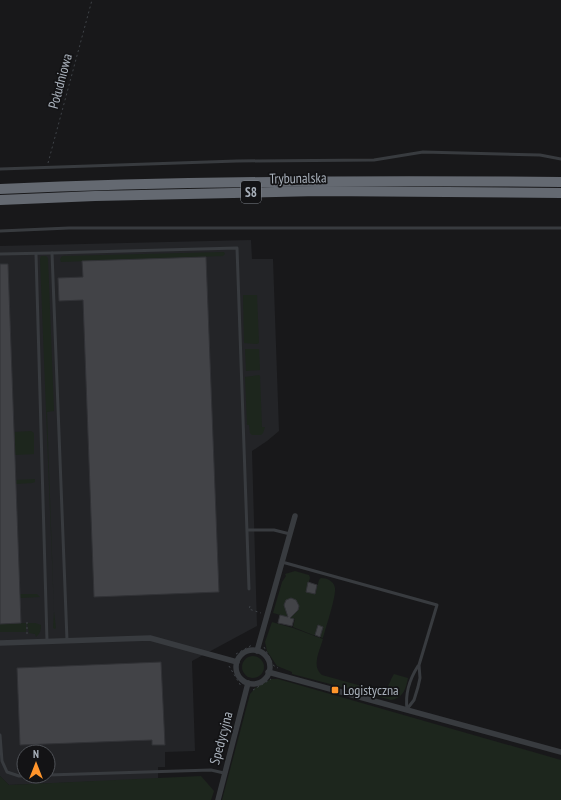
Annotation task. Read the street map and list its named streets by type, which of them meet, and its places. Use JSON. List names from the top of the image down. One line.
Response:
{"streets":{"highway":["Trybunalska","S8"],"street":["Spedycyjna"],"path":["Południowa"]},"places":{"transit":["Logistyczna"]},"north":"top"}
